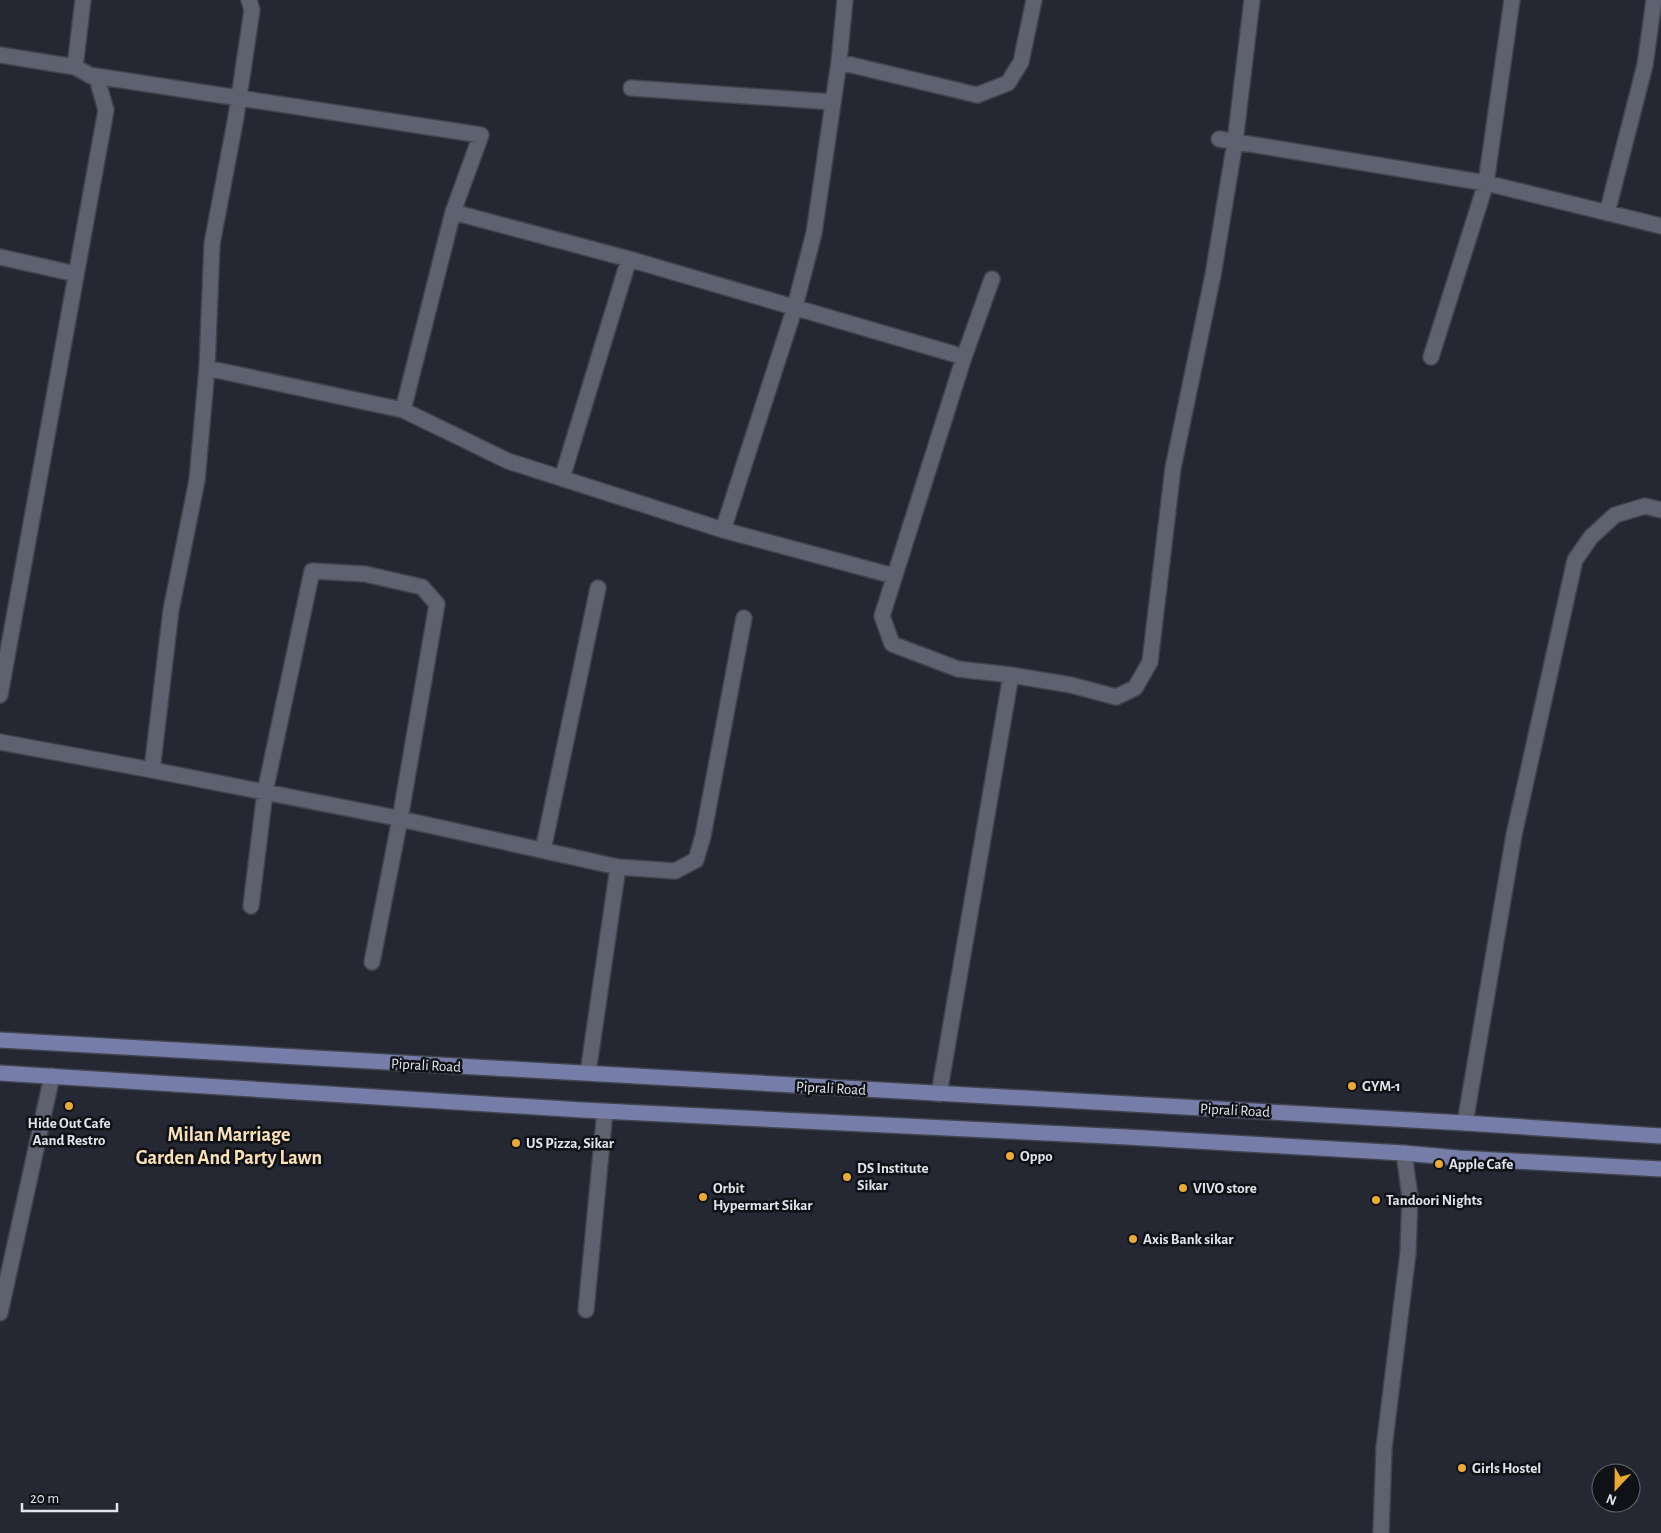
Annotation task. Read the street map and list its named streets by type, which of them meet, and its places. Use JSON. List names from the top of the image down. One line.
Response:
{"streets":{"main road":["Piprali Road"]},"districts":["Milan Marriage Garden And Party Lawn"],"places":["GYM-1","Hide Out Cafe Aand Restro","US Pizza, Sikar","Oppo","Apple Cafe","DS Institute Sikar","VIVO store","Orbit Hypermart Sikar","Tandoori Nights","Axis Bank sikar","Girls Hostel"],"scale_bar":"20 m","north":"bottom"}
